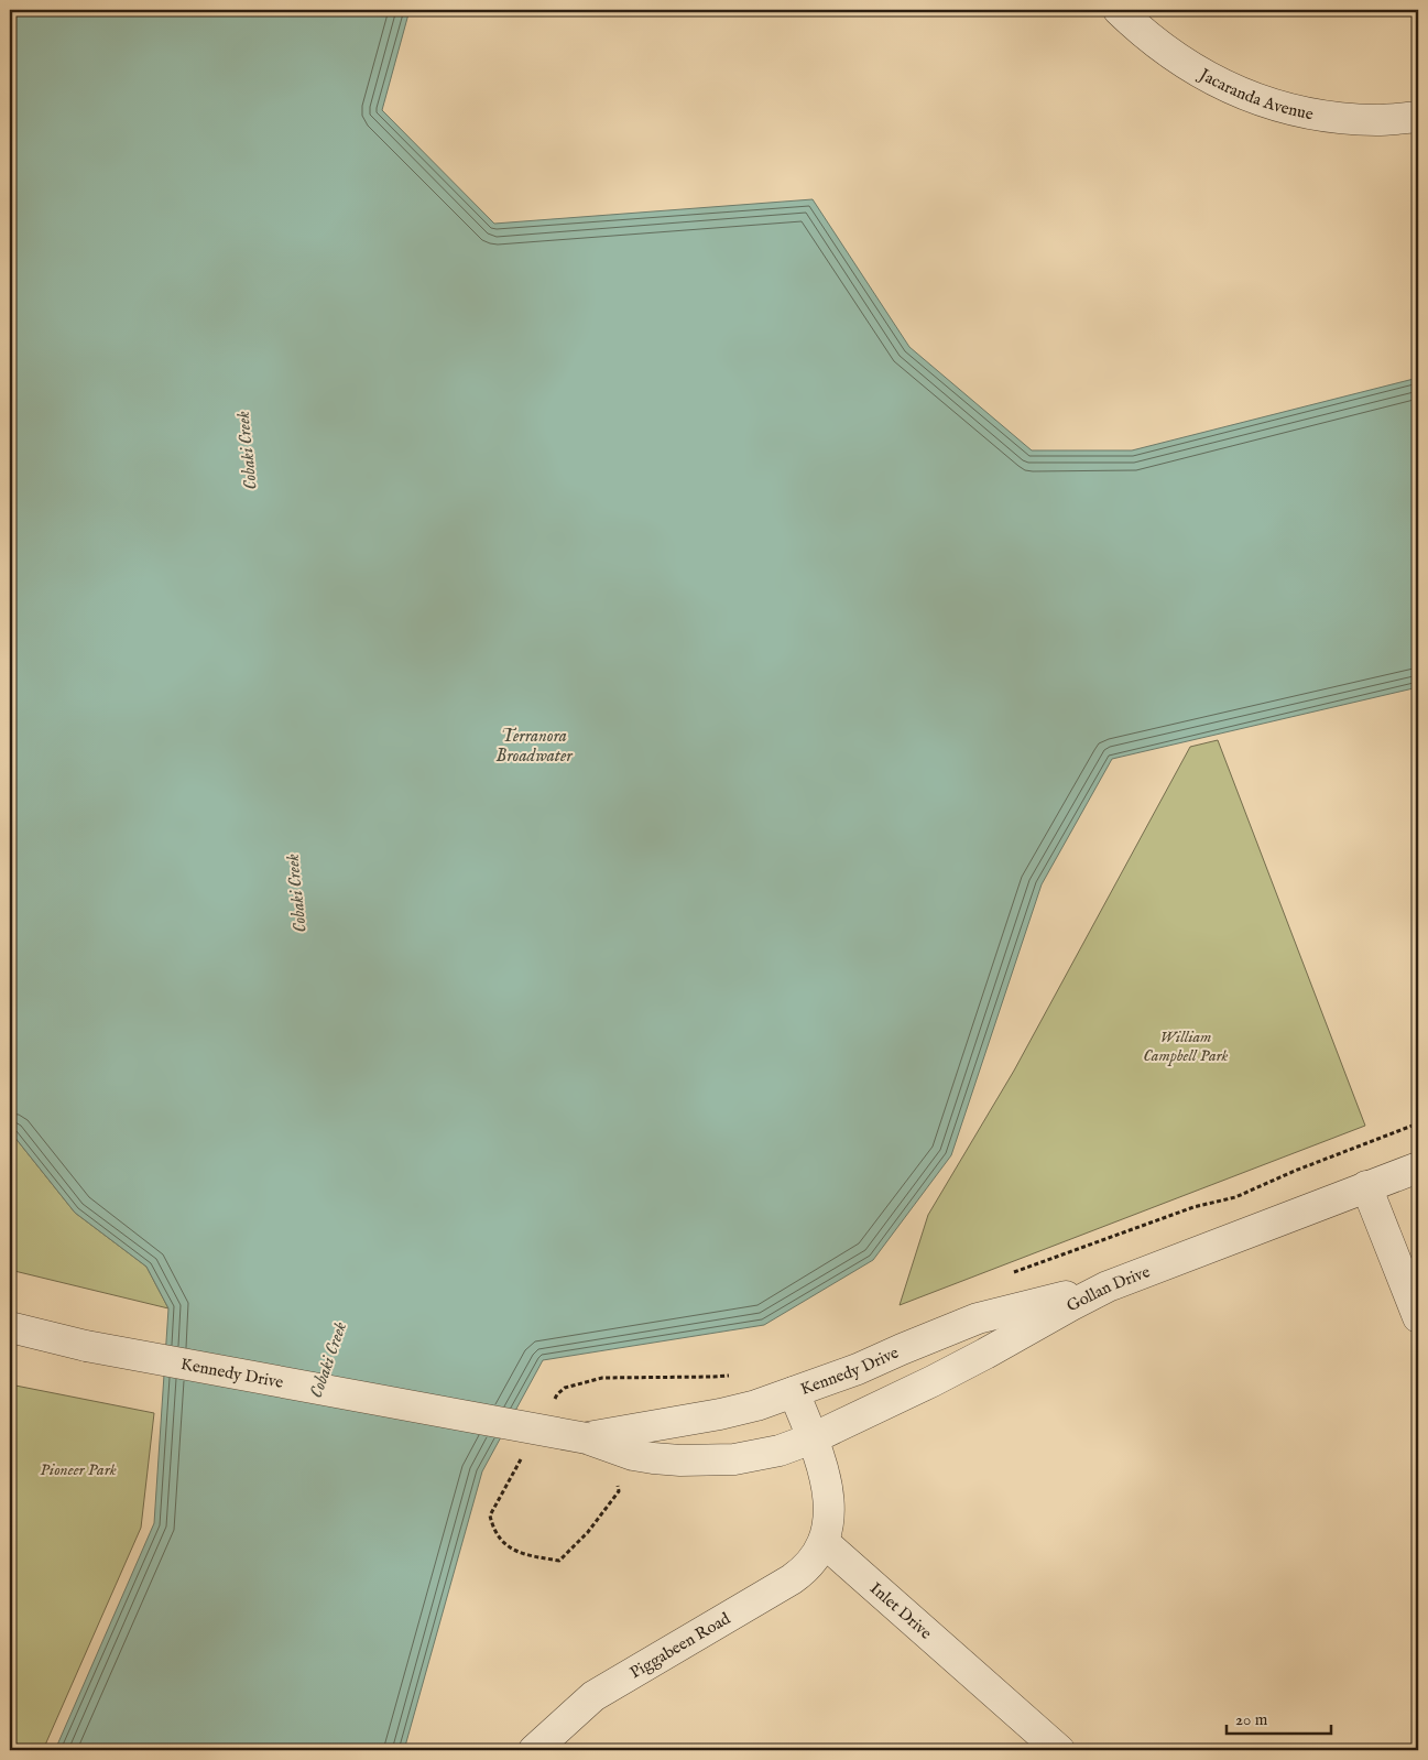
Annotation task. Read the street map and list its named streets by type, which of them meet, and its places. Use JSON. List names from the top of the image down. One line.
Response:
{"streets":{"street":["Jacaranda Avenue","Gollan Drive","Kennedy Drive","Inlet Drive","Piggabeen Road"]},"crossings":[["Gollan Drive","Kennedy Drive"],["Inlet Drive","Piggabeen Road"]],"water":["Cobaki Creek","Terranora Broadwater"],"parks":["William Campbell Park","Pioneer Park"],"scale_bar":"20 m"}
